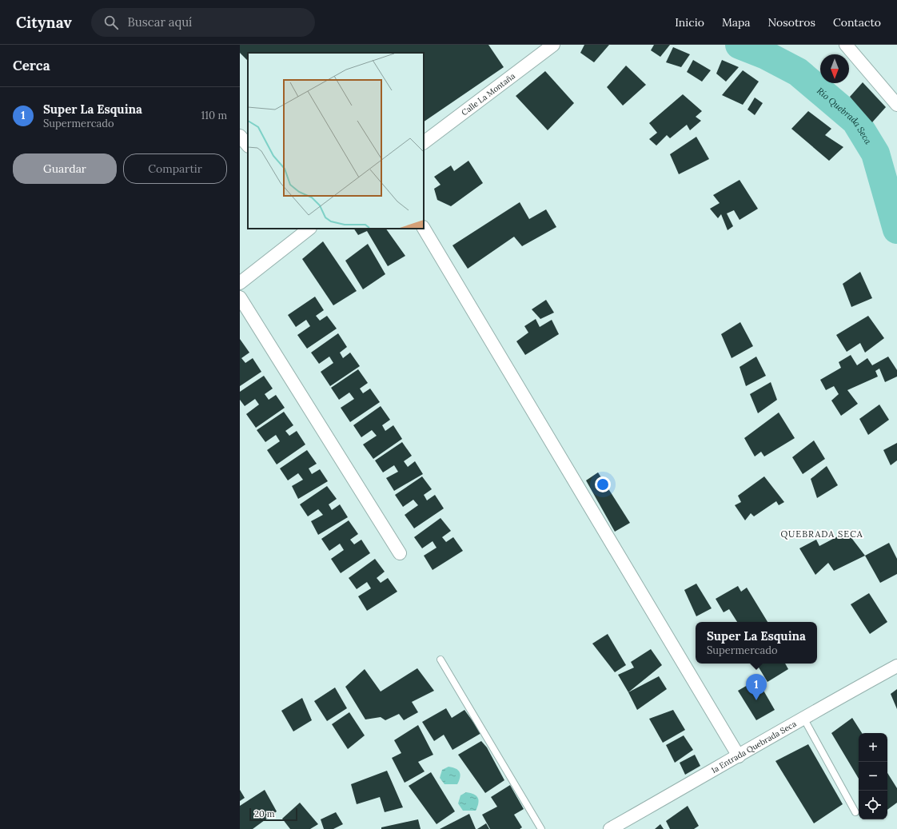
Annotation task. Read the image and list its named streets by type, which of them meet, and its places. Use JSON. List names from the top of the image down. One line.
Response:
{"streets":{"street":["Calle La Montaña","1a Entrada Quebrada Seca"]},"districts":["QUEBRADA SECA"],"water":["Río Quebrada Seca"],"scale_bar":"20 m","north":"bottom","page":{"header":"Citynav","search":"Buscar aquí","nav":["Inicio","Mapa","Nosotros","Contacto"],"heading":"Cerca","list":[{"mark":"1","name":"Super La Esquina","note":"Supermercado","value":"110 m"}],"buttons":["Guardar","Compartir"],"popup":["Super La Esquina","Supermercado"],"pins":"1","map_buttons":["+","−"],"scale":"20 m"}}
